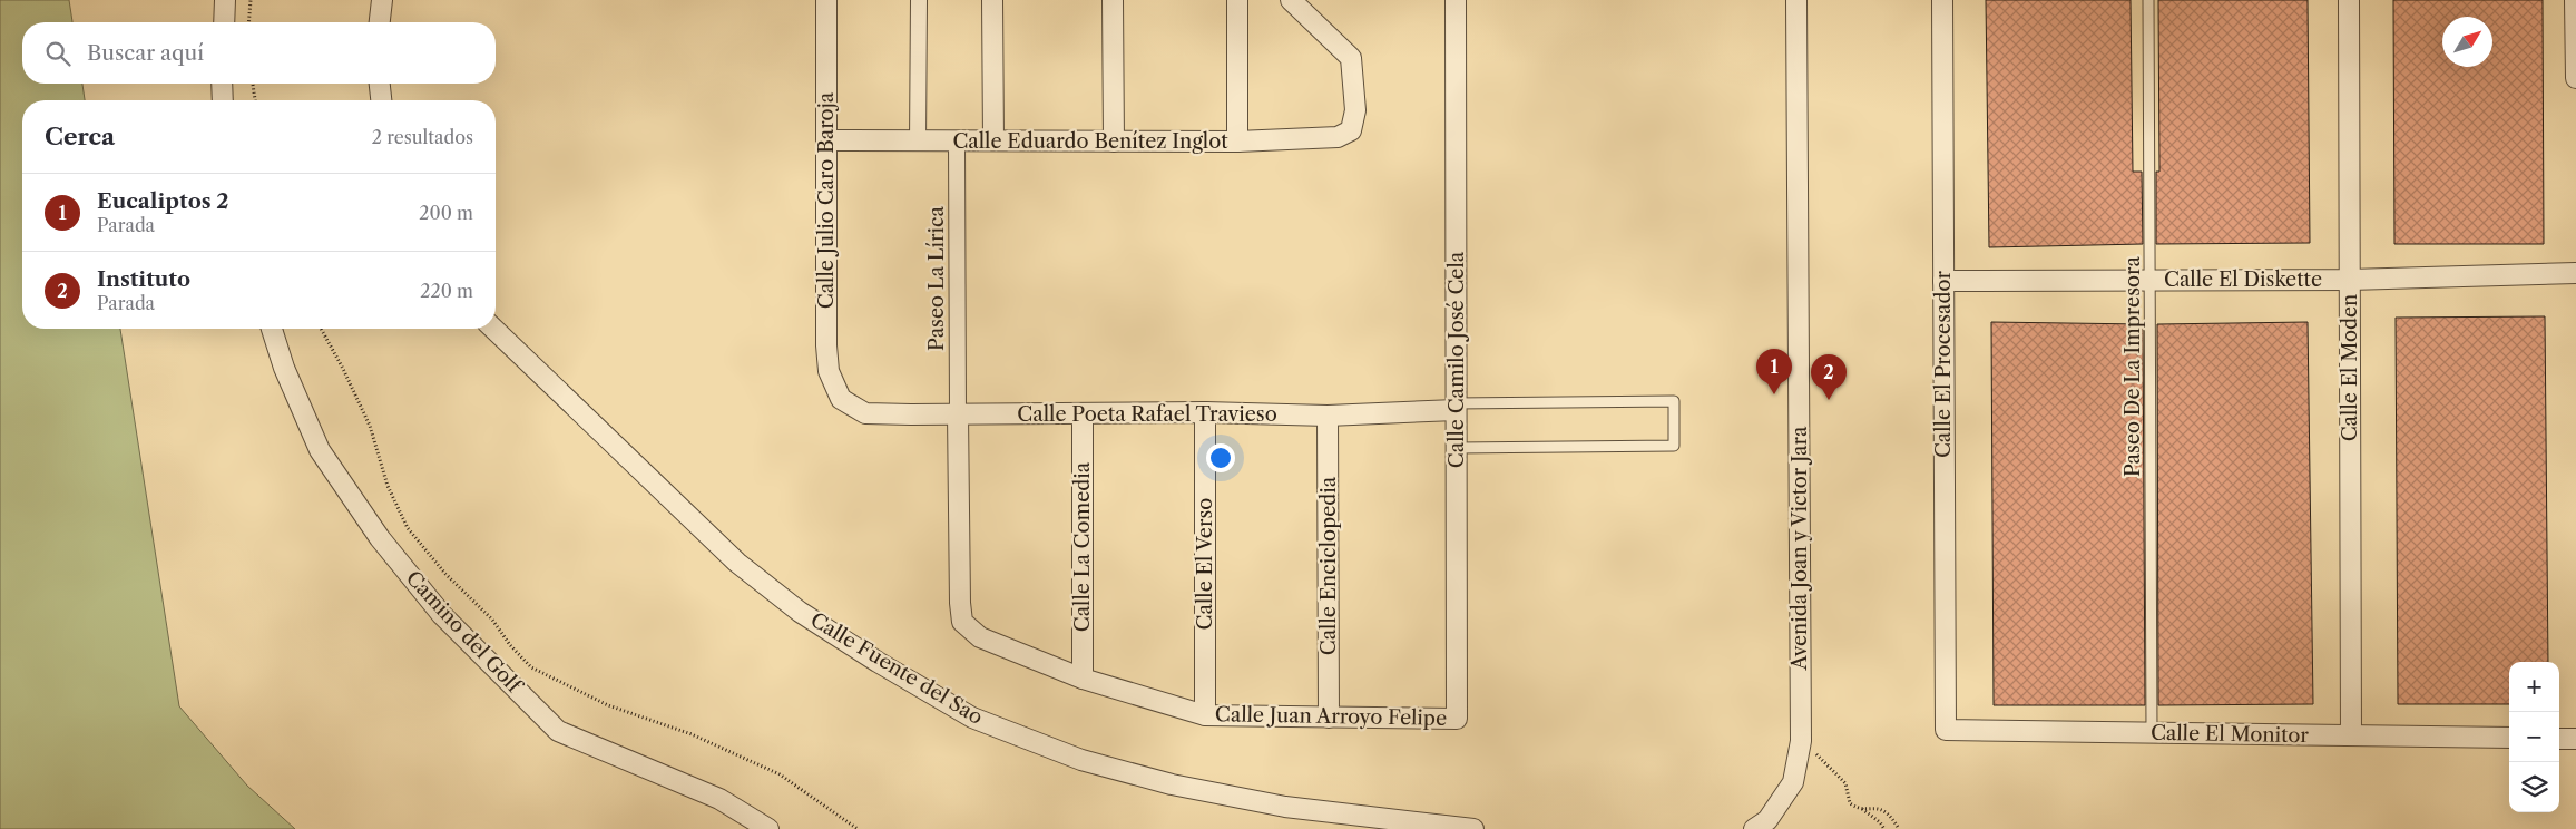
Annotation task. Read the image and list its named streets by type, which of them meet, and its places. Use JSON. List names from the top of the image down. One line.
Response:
{"streets":{"street":["Calle Eduardo Benítez Inglot","Calle Julio Caro Baroja","Paseo La Lírica","Calle El Diskette","Calle Camilo José Cela","Calle El Procesador","Calle El Moden","Calle Poeta Rafael Travieso","Calle La Comedia","Avenida Joan y Victor Jara","Calle El Verso","Calle Enciclopedia","Camino del Golf","Calle Fuente del Sao","Calle Juan Arroyo Felipe","Calle El Monitor"],"lane":["Paseo De La Impresora"]},"crossings":[["Calle Eduardo Benítez Inglot","Calle Julio Caro Baroja"],["Calle Eduardo Benítez Inglot","Paseo La Lírica"],["Calle Julio Caro Baroja","Calle Poeta Rafael Travieso"],["Paseo La Lírica","Calle Poeta Rafael Travieso"],["Paseo La Lírica","Calle Juan Arroyo Felipe"],["Calle El Diskette","Calle El Procesador"],["Calle El Diskette","Paseo De La Impresora"],["Calle El Diskette","Calle El Moden"],["Calle Camilo José Cela","Calle Poeta Rafael Travieso"],["Calle Camilo José Cela","Calle Juan Arroyo Felipe"],["Calle El Procesador","Calle El Monitor"],["Paseo De La Impresora","Calle El Monitor"],["Calle El Moden","Calle El Monitor"],["Calle Poeta Rafael Travieso","Calle La Comedia"],["Calle Poeta Rafael Travieso","Calle El Verso"],["Calle Poeta Rafael Travieso","Calle Enciclopedia"],["Calle Poeta Rafael Travieso","Calle Juan Arroyo Felipe"],["Calle La Comedia","Calle Juan Arroyo Felipe"],["Calle El Verso","Calle Juan Arroyo Felipe"],["Calle Enciclopedia","Calle Juan Arroyo Felipe"]],"north":"top right","page":{"search":"Buscar aquí","heading":["Cerca","2 resultados"],"list":[{"mark":"1","name":"Eucaliptos 2","note":"Parada","value":"200 m"},{"mark":"2","name":"Instituto","note":"Parada","value":"220 m"}],"pins":["1","2"],"map_buttons":["+","−"]}}
